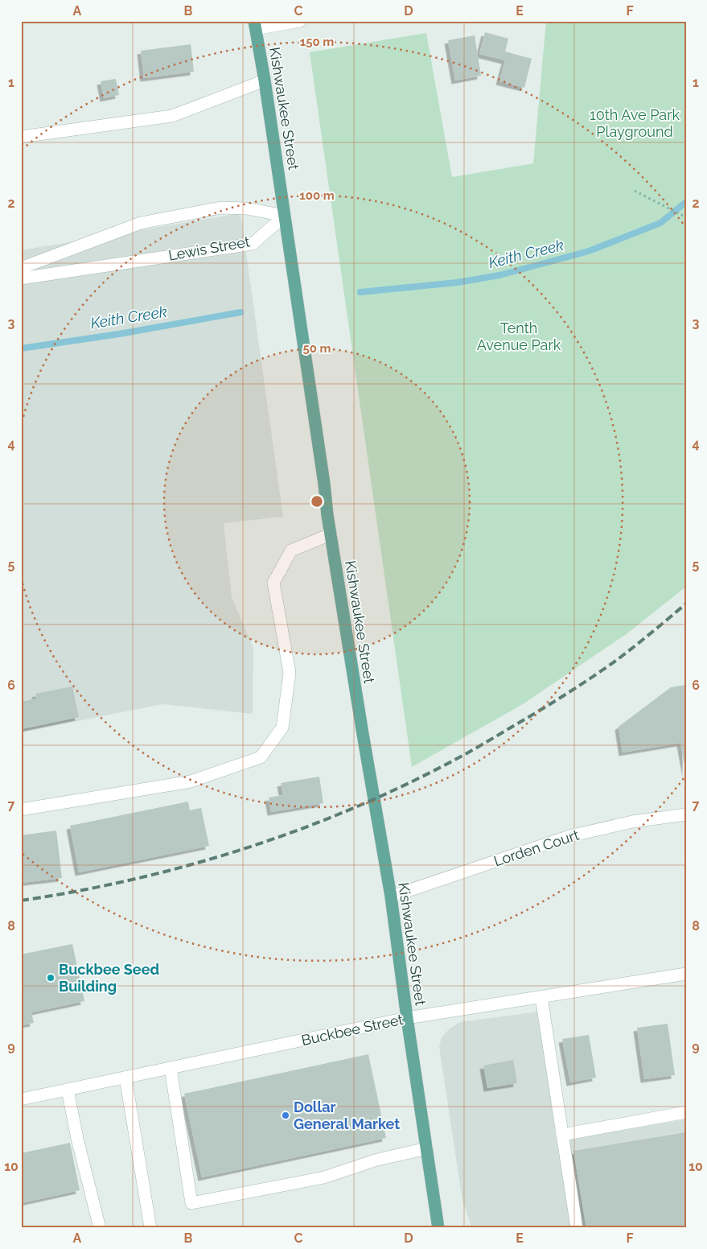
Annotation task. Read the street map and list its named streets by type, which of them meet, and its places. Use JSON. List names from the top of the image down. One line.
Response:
{"streets":{"main road":["Kishwaukee Street"],"street":["Lewis Street","Lorden Court","Buckbee Street"]},"crossings":[["Kishwaukee Street","Lewis Street"],["Kishwaukee Street","Lorden Court"],["Kishwaukee Street","Buckbee Street"]],"water":["Keith Creek"],"parks":["10th Ave Park Playground","Tenth Avenue Park"],"places":["Buckbee Seed Building","Dollar General Market"],"grid":{"columns":["A","B","C","D","E","F"],"rows":["1","2","3","4","5","6","7","8","9","10"]},"rings":["150 m","100 m","50 m"]}
